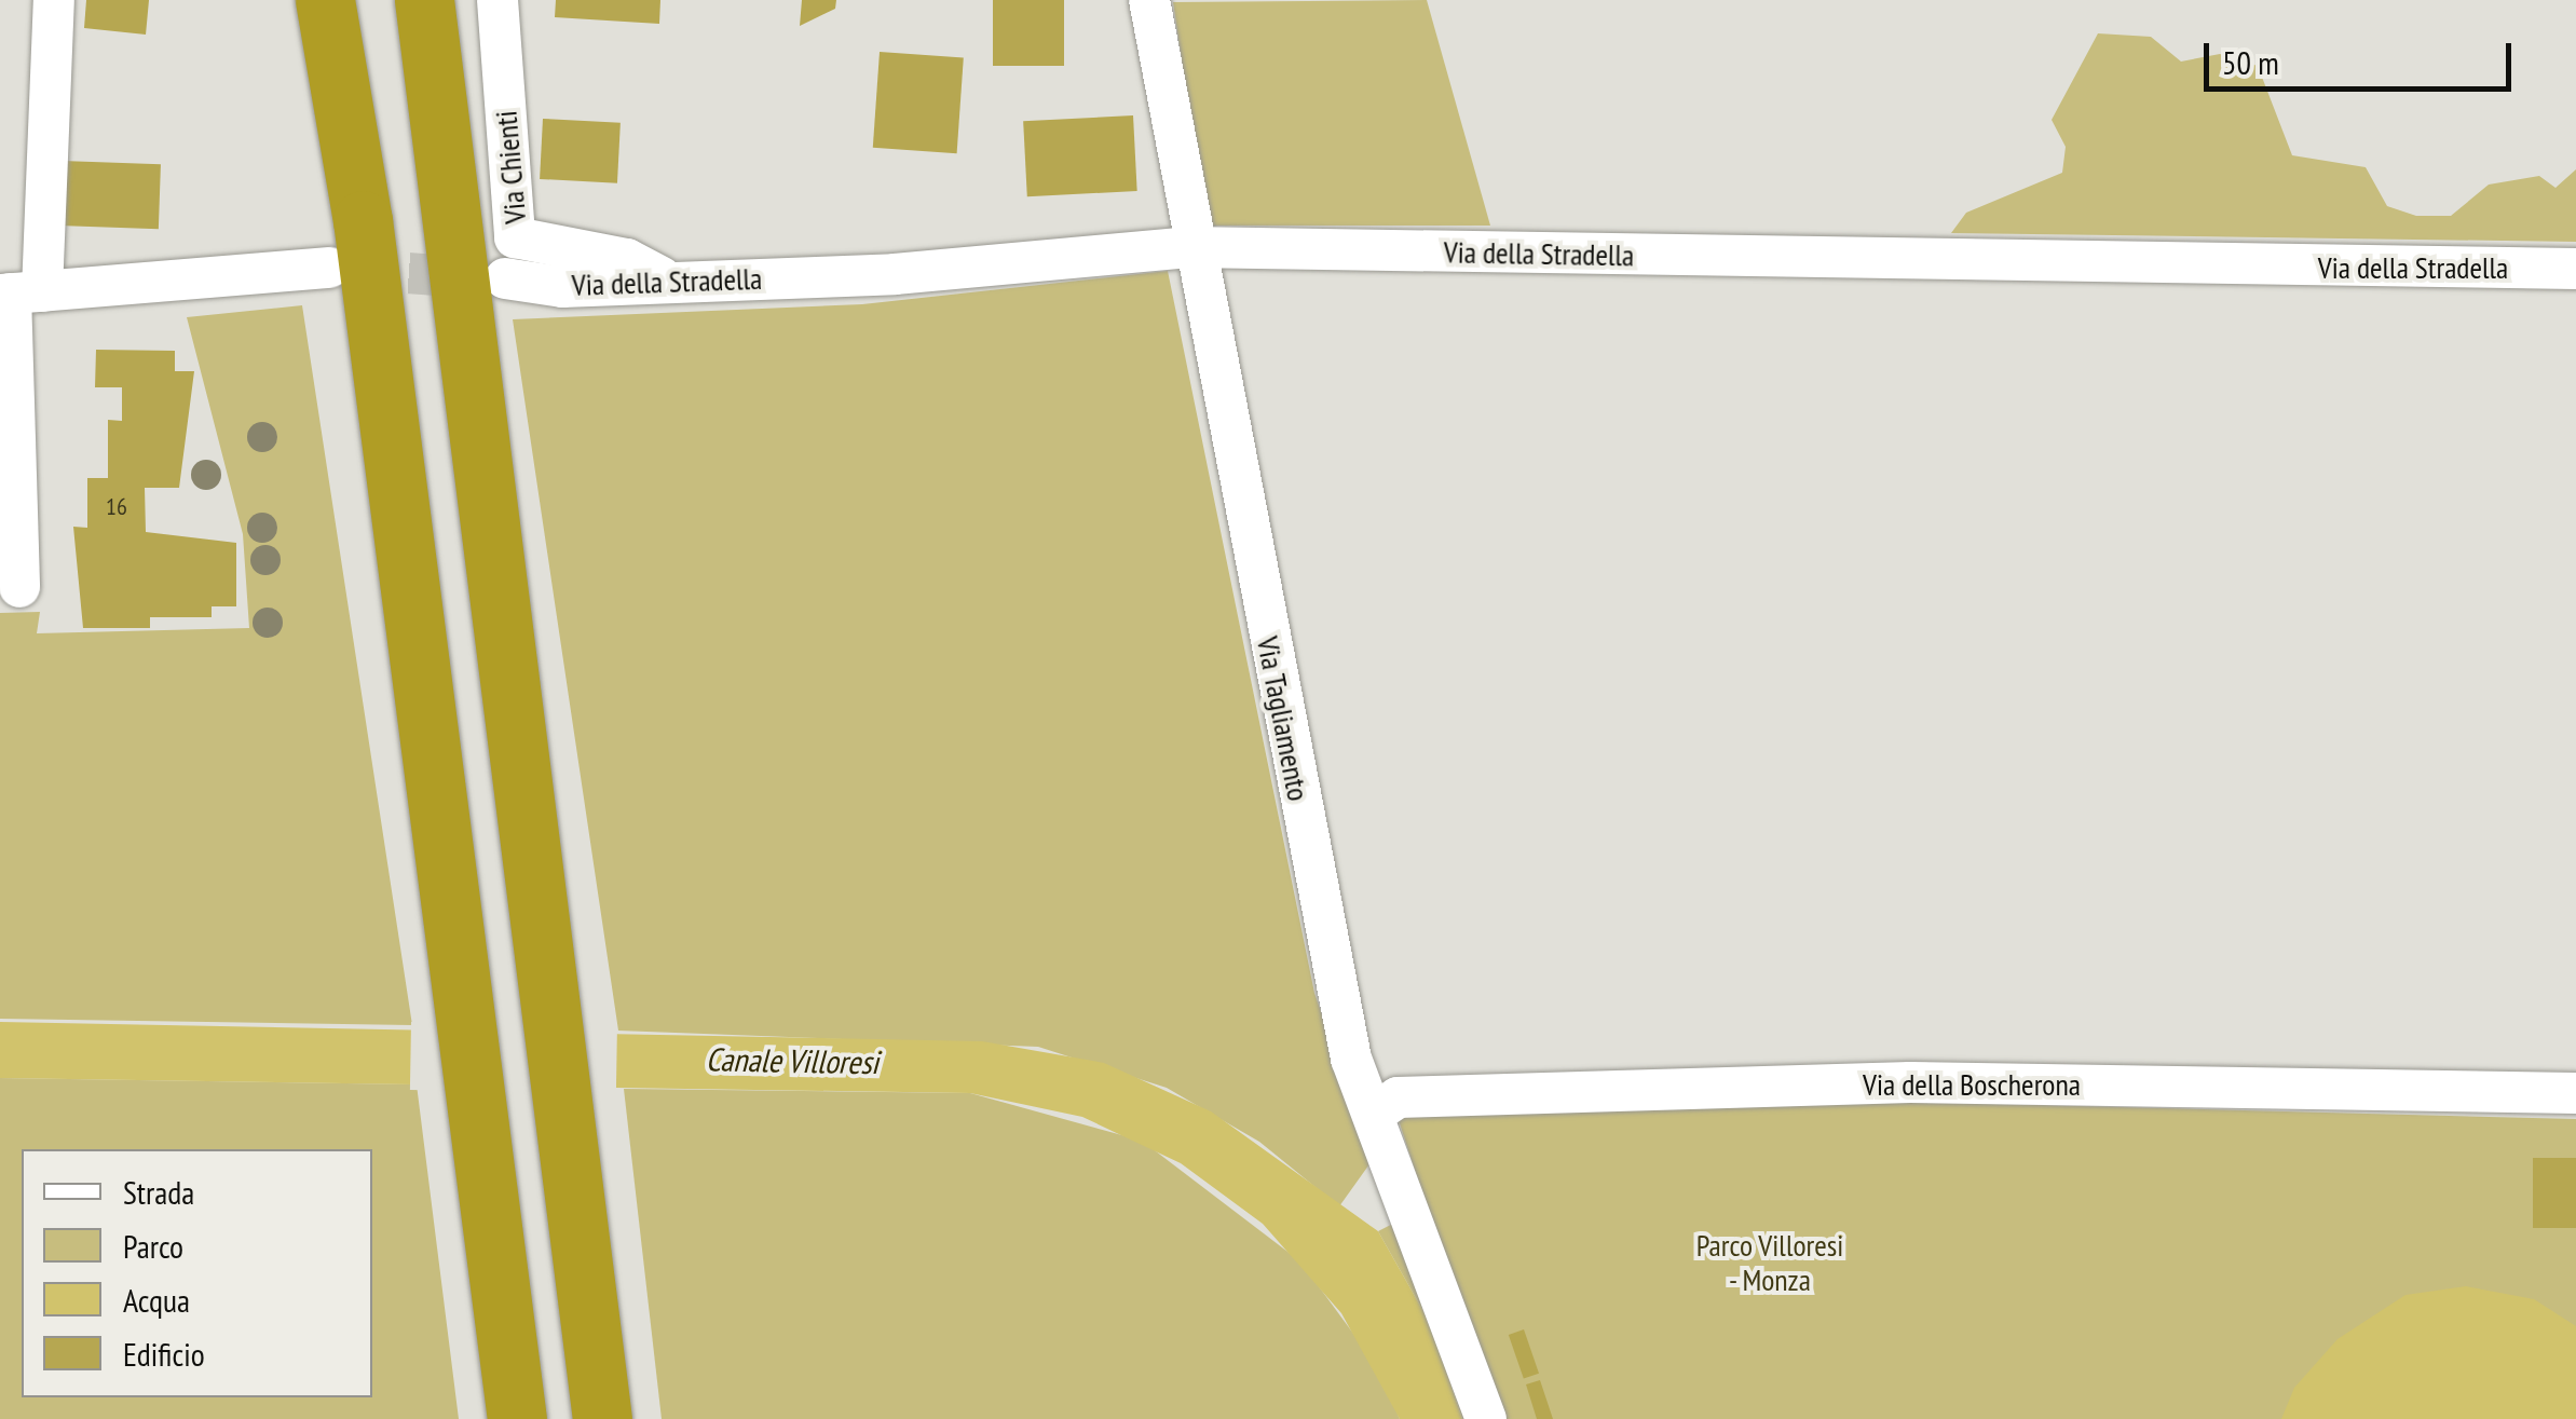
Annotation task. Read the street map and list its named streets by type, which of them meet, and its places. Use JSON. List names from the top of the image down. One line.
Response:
{"streets":{"street":["Via Chienti","Via della Stradella","Via Tagliamento","Via della Boscherona"]},"crossings":[["Via Chienti","Via della Stradella"],["Via della Stradella","Via Tagliamento"],["Via Tagliamento","Via della Boscherona"]],"water":["Canale Villoresi"],"parks":["Parco Villoresi - Monza"],"house_numbers":["16"],"legend":["Strada","Parco","Acqua","Edificio"],"scale_bar":"50 m"}
